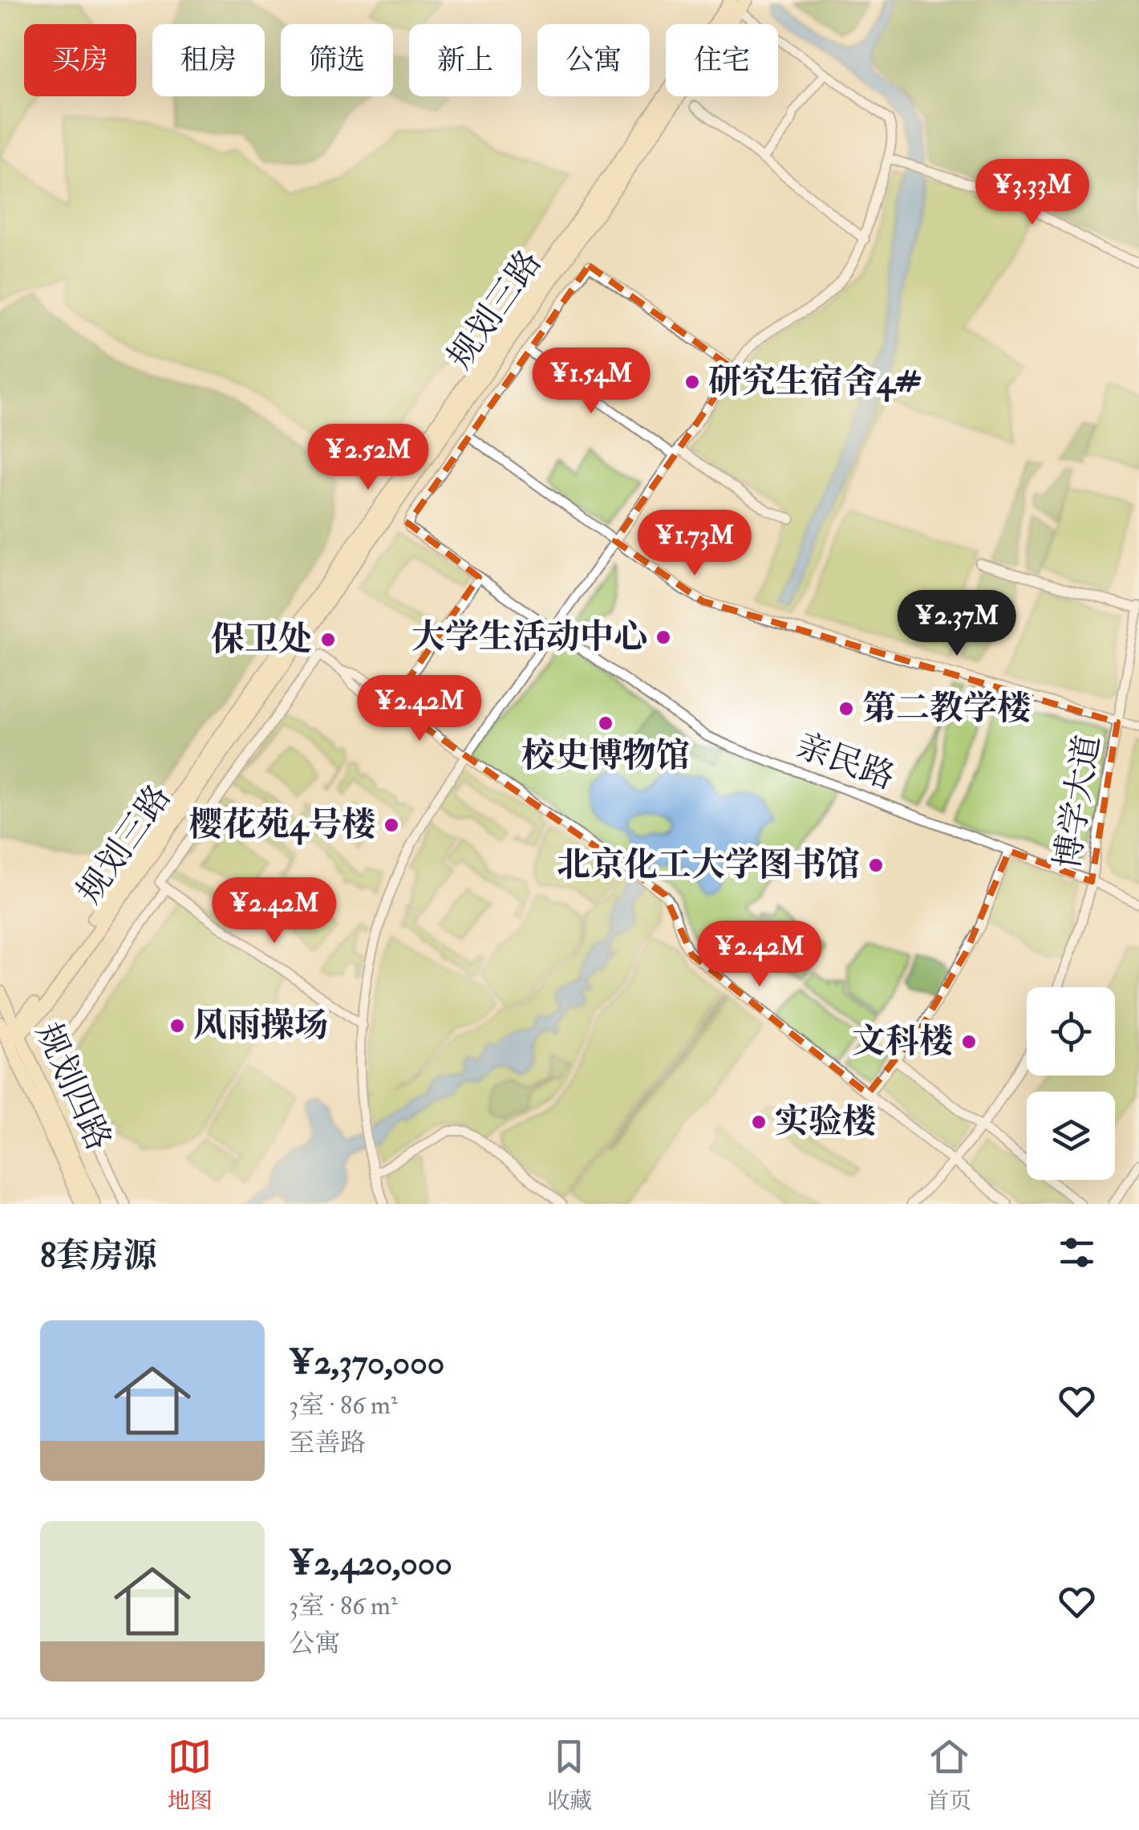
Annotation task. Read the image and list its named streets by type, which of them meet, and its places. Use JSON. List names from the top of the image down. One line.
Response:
{"streets":{"main road":["规划三路","规划四路"],"street":["亲民路","博学大道"]},"crossings":[["规划三路","规划四路"],["亲民路","博学大道"]],"places":["研究生宿舍4#","大学生活动中心","保卫处","第二教学楼","校史博物馆","樱花苑4号楼","北京化工大学图书馆","风雨操场","文科楼","实验楼"],"page":{"chip":["买房","租房","筛选","新上","公寓","住宅"],"price":["¥3.33M","¥1.54M","¥2.52M","¥1.73M","¥2.37M","¥2.42M","¥2.42M","¥2.42M"],"heading":"8套房源","list":[{"name":"¥2,370,000","note":"3室 · 86 m² · 至善路"},{"name":"¥2,420,000","note":"3室 · 86 m² · 公寓"}],"tabs":["地图","收藏","首页"]}}
